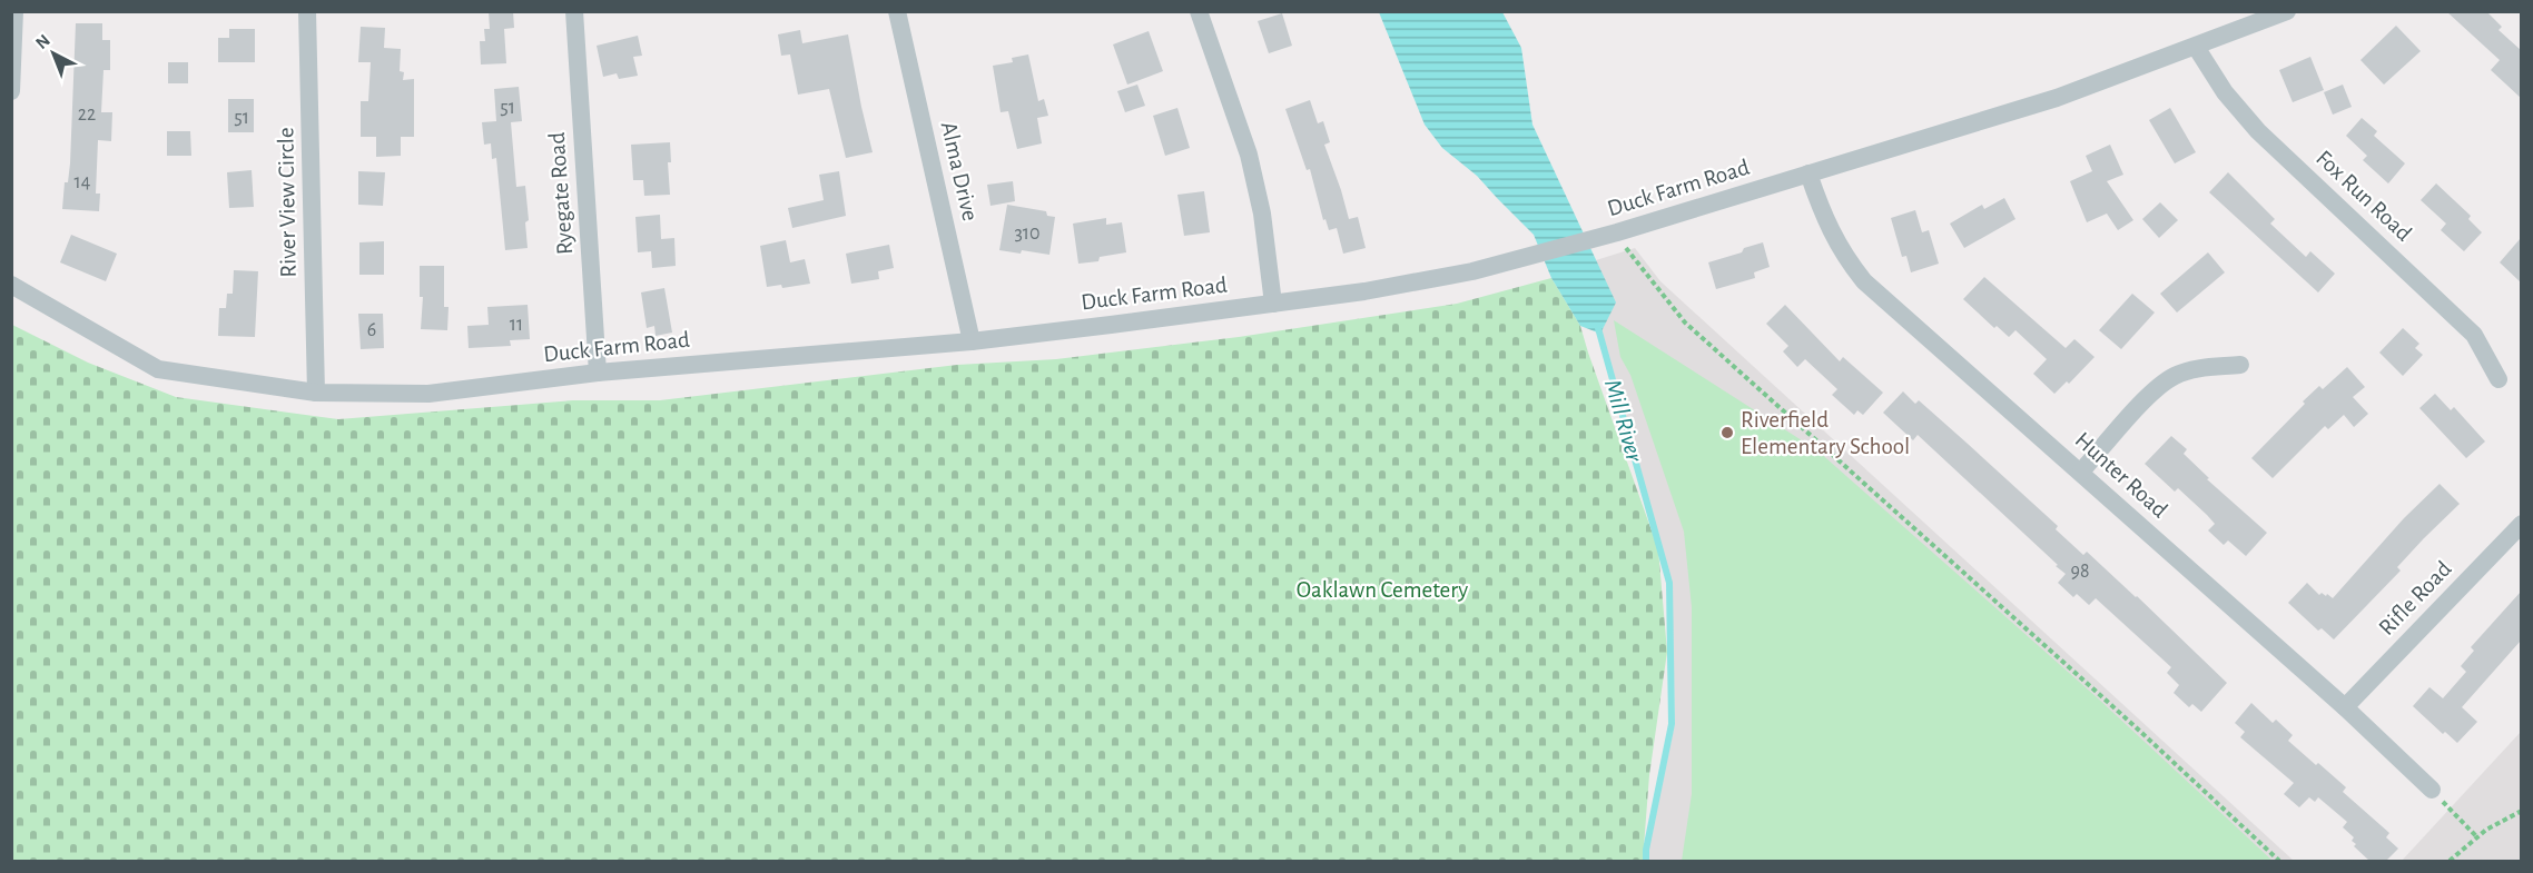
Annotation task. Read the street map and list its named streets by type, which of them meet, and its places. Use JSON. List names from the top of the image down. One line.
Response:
{"streets":{"street":["Alma Drive","Duck Farm Road","Ryegate Road","Fox Run Road","River View Circle","Hunter Road","Rifle Road"]},"crossings":[["Alma Drive","Duck Farm Road"],["Duck Farm Road","Ryegate Road"],["Duck Farm Road","Fox Run Road"],["Duck Farm Road","River View Circle"],["Duck Farm Road","Hunter Road"],["Hunter Road","Rifle Road"]],"water":["Mill River"],"parks":["Oaklawn Cemetery"],"places":["Riverfield Elementary School"],"house_numbers":["51","22","51","14","310","11","6","98"],"north":"top left"}
